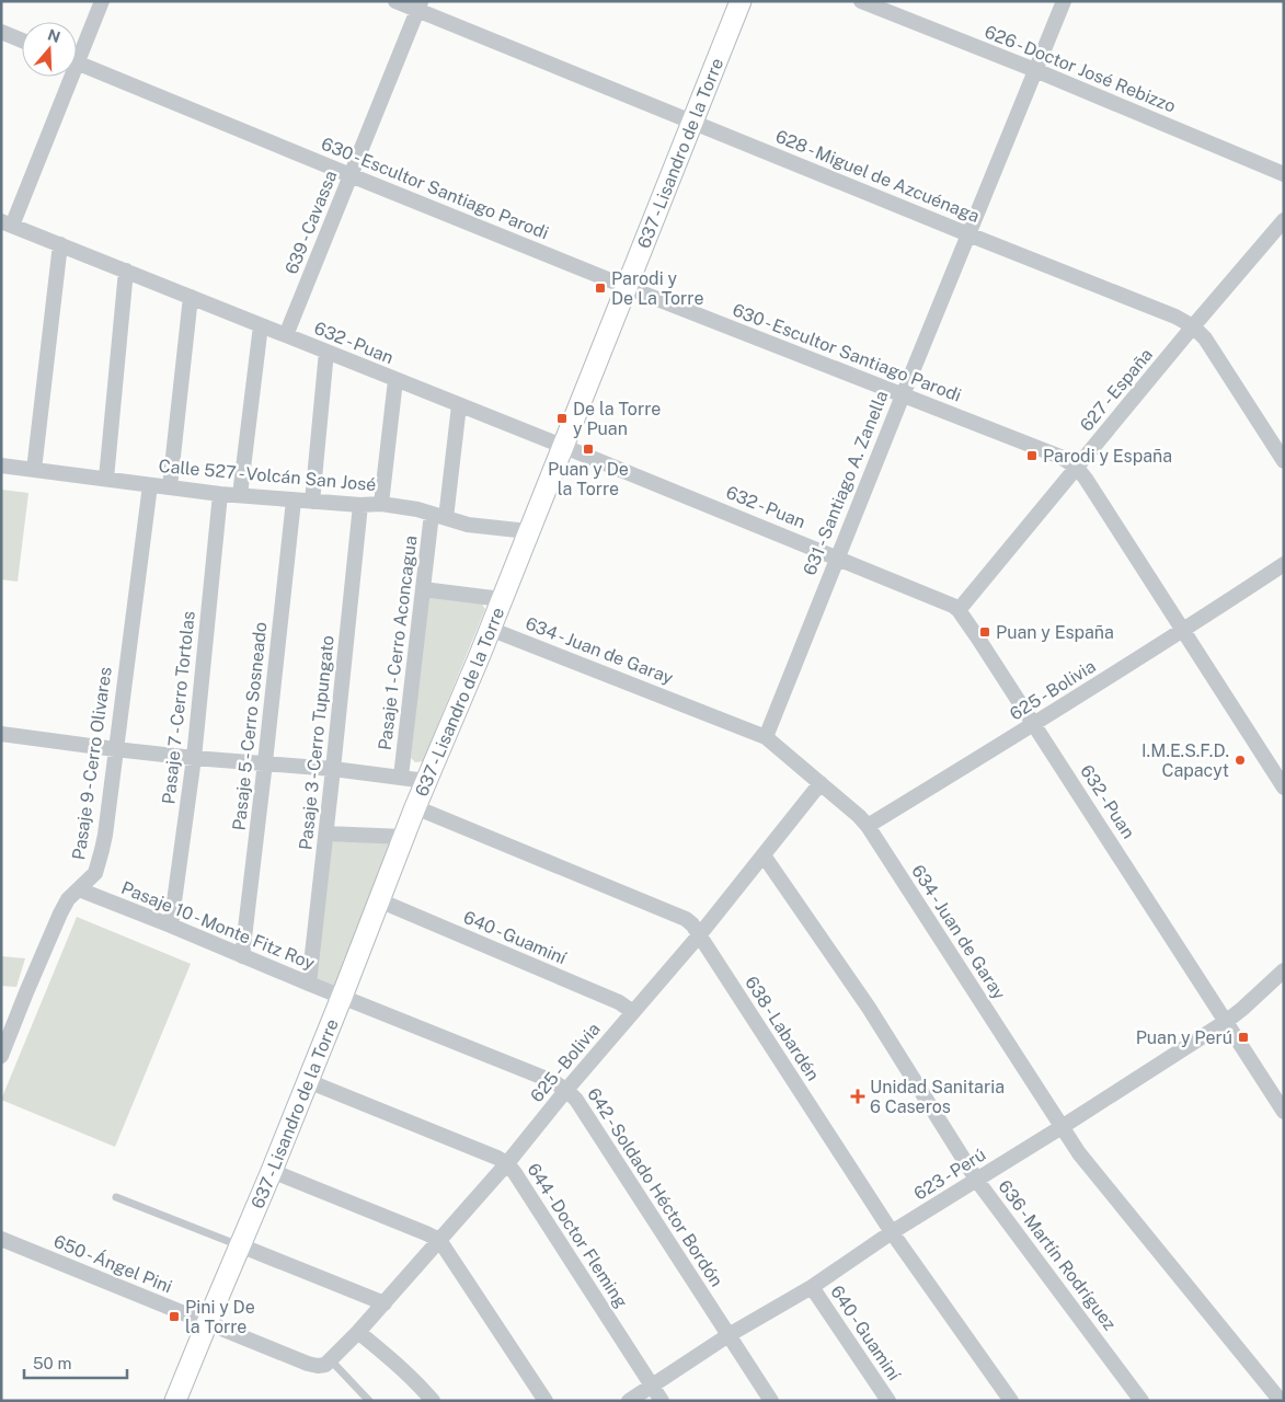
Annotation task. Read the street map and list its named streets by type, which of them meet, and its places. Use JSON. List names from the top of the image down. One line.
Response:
{"streets":{"street":["626 - Doctor José Rebizzo","637 - Lisandro de la Torre","628 - Miguel de Azcuénaga","630 - Escultor Santiago Parodi","639 - Cavassa","632 - Puan","627 - España","Calle 527 - Volcán San José","631 - Santiago A. Zanella","Pasaje 1 - Cerro Aconcagua","634 - Juan de Garay","625 - Bolivia","Pasaje 7 - Cerro Tortolas","Pasaje 5 - Cerro Sosneado","Pasaje 3 - Cerro Tupungato","Pasaje 9 - Cerro Olivares","Pasaje 10 - Monte Fitz Roy","640 - Guaminí","638 - Labardén","623 - Perú","642 - Soldado Héctor Bordón","644 - Doctor Fleming","636 - Martín Rodríguez","650 - Ángel Pini"]},"crossings":[["626 - Doctor José Rebizzo","631 - Santiago A. Zanella"],["637 - Lisandro de la Torre","628 - Miguel de Azcuénaga"],["637 - Lisandro de la Torre","630 - Escultor Santiago Parodi"],["637 - Lisandro de la Torre","632 - Puan"],["637 - Lisandro de la Torre","Calle 527 - Volcán San José"],["637 - Lisandro de la Torre","634 - Juan de Garay"],["637 - Lisandro de la Torre","Pasaje 10 - Monte Fitz Roy"],["637 - Lisandro de la Torre","640 - Guaminí"],["637 - Lisandro de la Torre","638 - Labardén"],["637 - Lisandro de la Torre","642 - Soldado Héctor Bordón"],["637 - Lisandro de la Torre","644 - Doctor Fleming"],["637 - Lisandro de la Torre","650 - Ángel Pini"],["628 - Miguel de Azcuénaga","639 - Cavassa"],["628 - Miguel de Azcuénaga","627 - España"],["628 - Miguel de Azcuénaga","631 - Santiago A. Zanella"],["630 - Escultor Santiago Parodi","639 - Cavassa"],["630 - Escultor Santiago Parodi","627 - España"],["630 - Escultor Santiago Parodi","631 - Santiago A. Zanella"],["630 - Escultor Santiago Parodi","625 - Bolivia"],["639 - Cavassa","632 - Puan"],["632 - Puan","627 - España"],["632 - Puan","631 - Santiago A. Zanella"],["632 - Puan","Pasaje 1 - Cerro Aconcagua"],["632 - Puan","625 - Bolivia"],["632 - Puan","623 - Perú"],["Calle 527 - Volcán San José","Pasaje 1 - Cerro Aconcagua"],["Calle 527 - Volcán San José","Pasaje 7 - Cerro Tortolas"],["Calle 527 - Volcán San José","Pasaje 5 - Cerro Sosneado"],["Calle 527 - Volcán San José","Pasaje 3 - Cerro Tupungato"],["Calle 527 - Volcán San José","Pasaje 9 - Cerro Olivares"],["631 - Santiago A. Zanella","634 - Juan de Garay"],["634 - Juan de Garay","625 - Bolivia"],["634 - Juan de Garay","623 - Perú"],["625 - Bolivia","640 - Guaminí"],["625 - Bolivia","638 - Labardén"],["625 - Bolivia","642 - Soldado Héctor Bordón"],["625 - Bolivia","644 - Doctor Fleming"],["625 - Bolivia","636 - Martín Rodríguez"],["625 - Bolivia","650 - Ángel Pini"],["Pasaje 7 - Cerro Tortolas","Pasaje 10 - Monte Fitz Roy"],["Pasaje 5 - Cerro Sosneado","Pasaje 10 - Monte Fitz Roy"],["Pasaje 3 - Cerro Tupungato","Pasaje 10 - Monte Fitz Roy"],["Pasaje 9 - Cerro Olivares","Pasaje 10 - Monte Fitz Roy"],["Pasaje 10 - Monte Fitz Roy","642 - Soldado Héctor Bordón"],["640 - Guaminí","623 - Perú"],["638 - Labardén","623 - Perú"],["623 - Perú","642 - Soldado Héctor Bordón"],["623 - Perú","644 - Doctor Fleming"],["623 - Perú","636 - Martín Rodríguez"]],"places":{"transit":["Parodi y De La Torre","De la Torre y Puan","Puan y De la Torre","Parodi y España","Puan y España","Puan y Perú","Pini y De la Torre"],"other":["I.M.E.S.F.D. Capacyt"],"health":["Unidad Sanitaria 6 Caseros"]},"scale_bar":"50 m","north":"top"}
